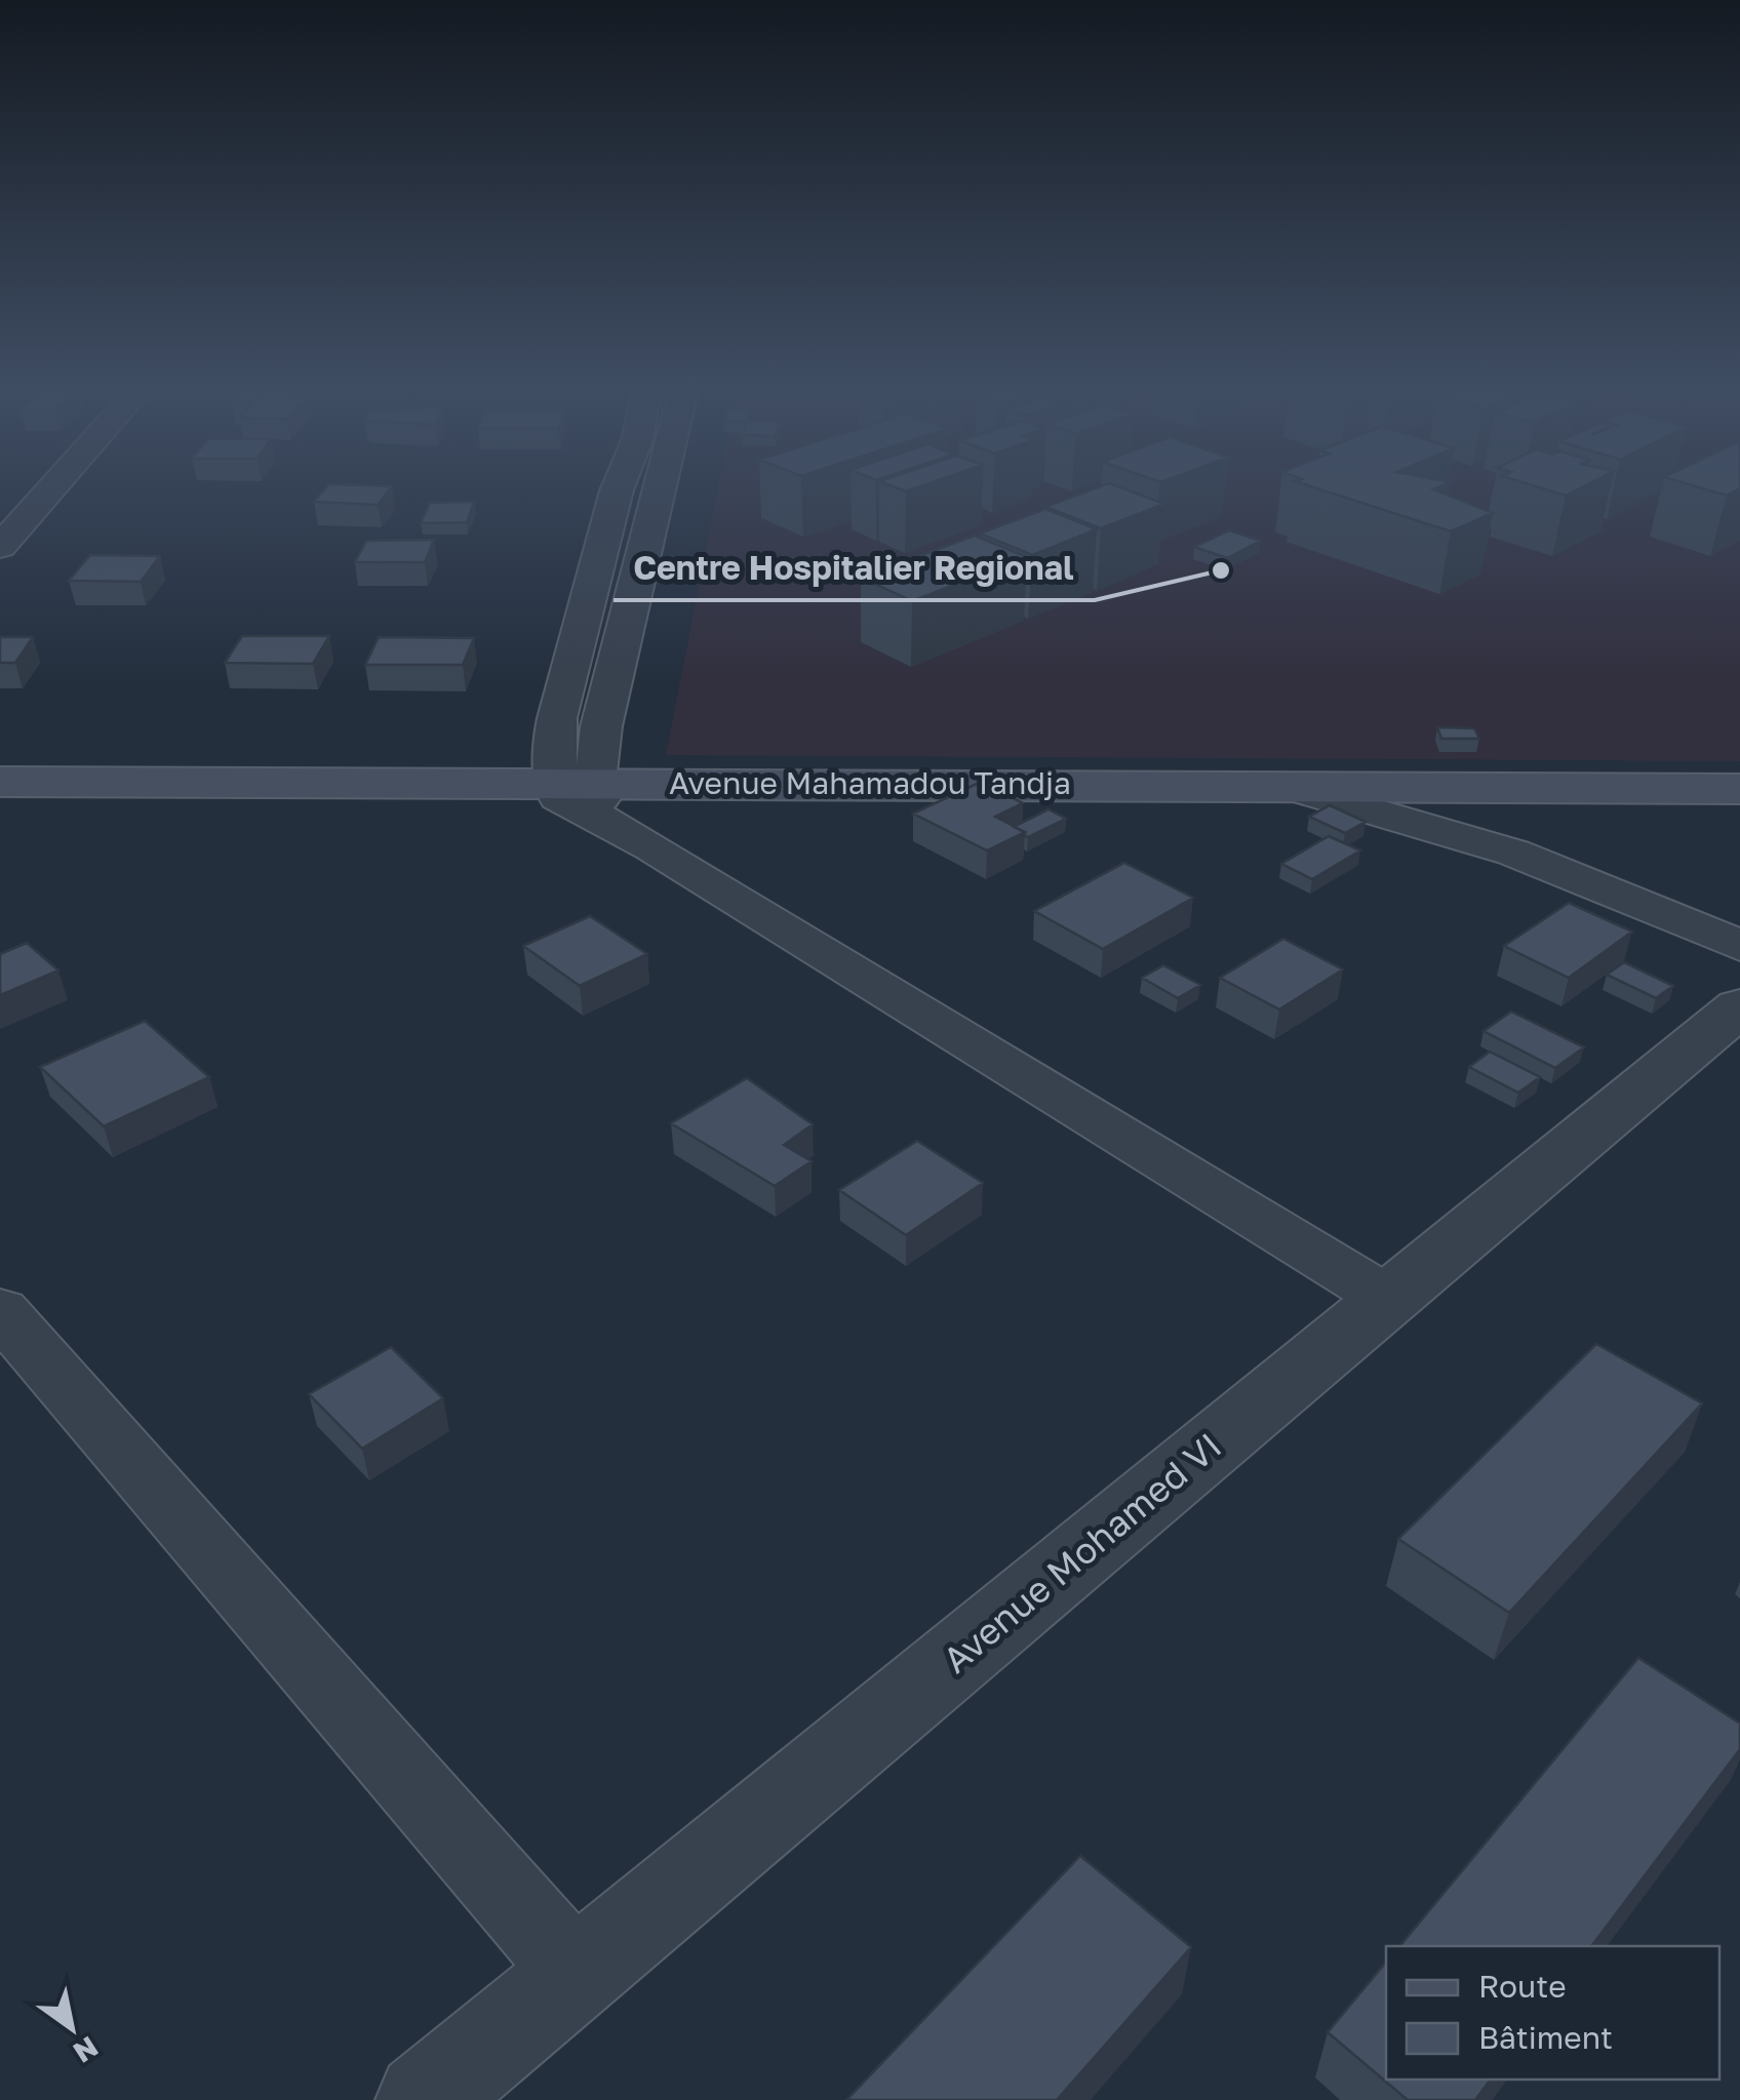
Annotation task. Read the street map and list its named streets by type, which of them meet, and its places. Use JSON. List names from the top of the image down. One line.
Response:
{"streets":{"main road":["Avenue Mahamadou Tandja"],"street":["Avenue Mohamed VI"]},"places":["Centre Hospitalier Regional"],"legend":["Route","Bâtiment"],"north":"bottom right"}
